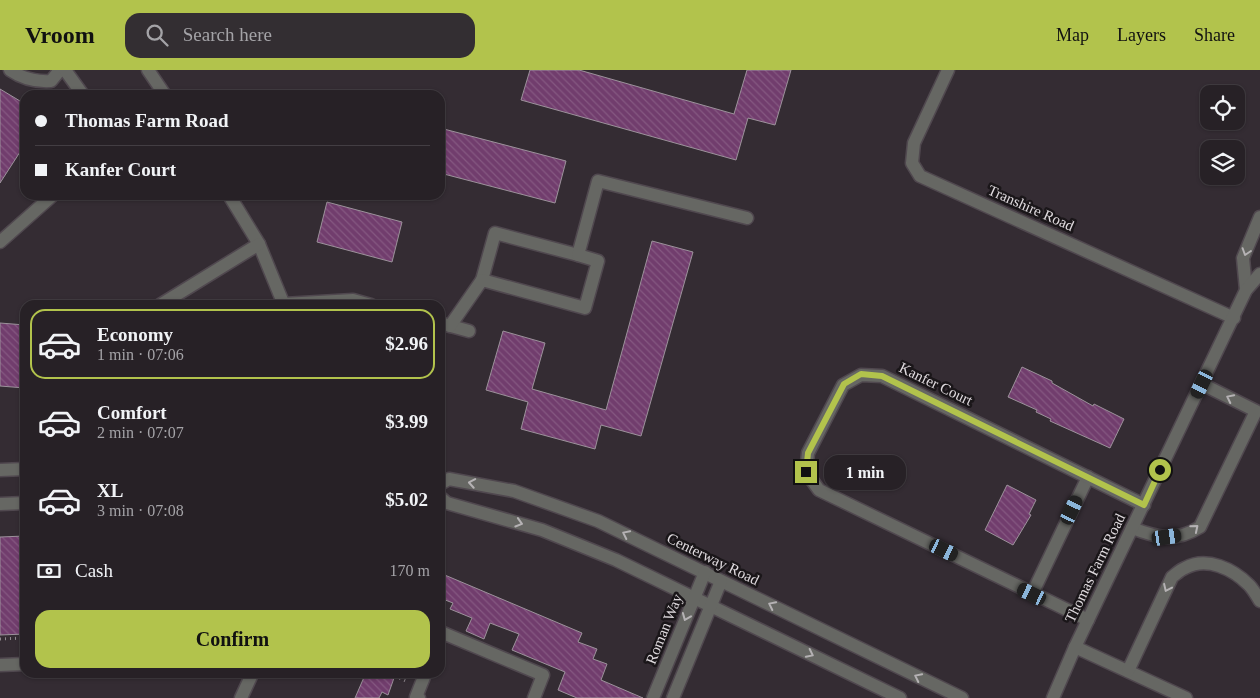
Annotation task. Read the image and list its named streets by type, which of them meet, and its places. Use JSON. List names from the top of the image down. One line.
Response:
{"streets":{"street":["Transhire Road","Kanfer Court","Centerway Road","Thomas Farm Road","Roman Way"]},"crossings":[["Transhire Road","Thomas Farm Road"],["Kanfer Court","Thomas Farm Road"],["Centerway Road","Roman Way"]],"page":{"header":"Vroom","search":"Search here","nav":["Map","Layers","Share"],"banner":["Thomas Farm Road","Kanfer Court"],"list":[{"name":"Economy","note":"1 min · 07:06","value":"$2.96"},{"name":"Comfort","note":"2 min · 07:07","value":"$3.99"},{"name":"XL","note":"3 min · 07:08","value":"$5.02"}],"bubble":"1 min","pay":["Cash","170 m"],"buttons":"Confirm"}}
